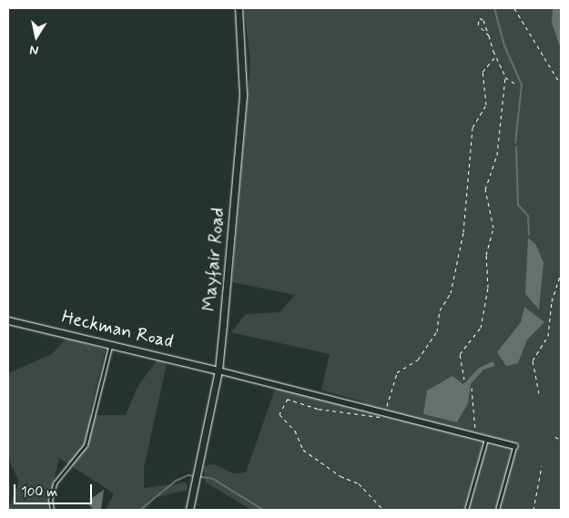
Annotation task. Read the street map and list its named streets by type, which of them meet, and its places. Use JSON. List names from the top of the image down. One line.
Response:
{"streets":{"street":["Mayfair Road","Heckman Road"]},"crossings":[["Mayfair Road","Heckman Road"]],"scale_bar":"100 m","north":"bottom"}
